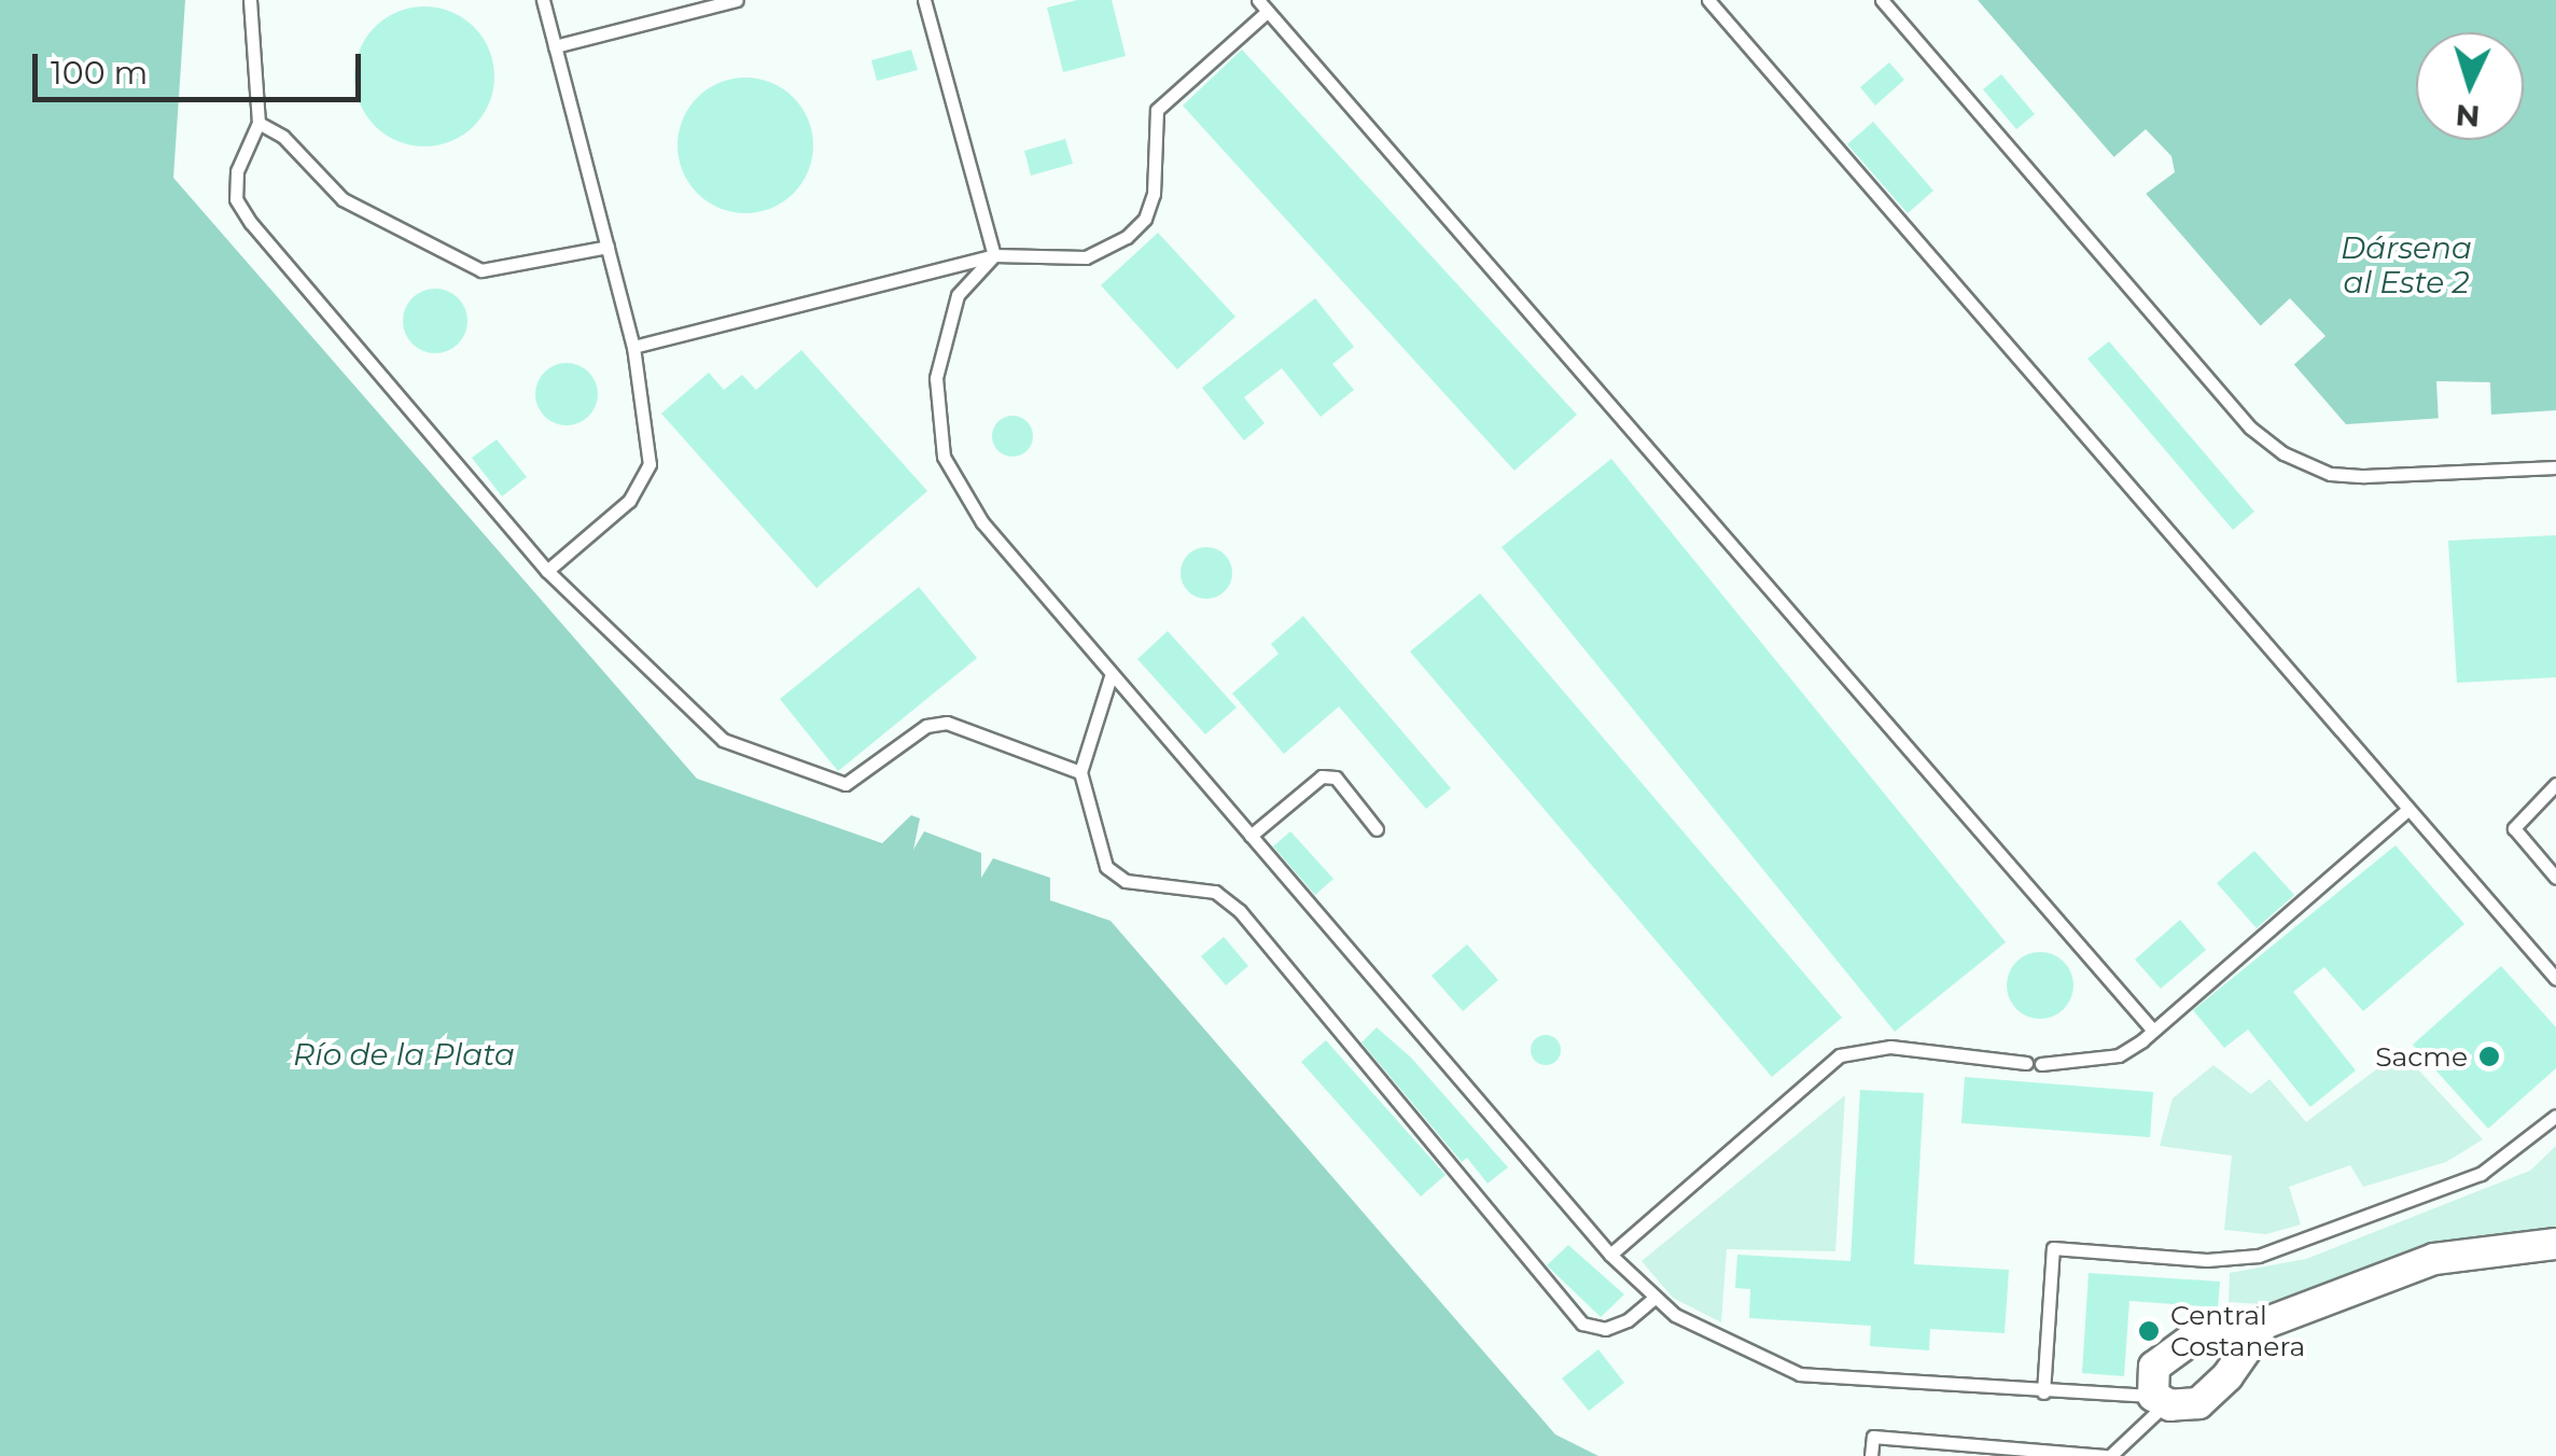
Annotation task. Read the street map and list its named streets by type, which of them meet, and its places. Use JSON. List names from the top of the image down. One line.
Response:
{"water":["Dársena al Este 2","Río de la Plata"],"places":["Sacme","Central Costanera"],"scale_bar":"100 m","north":"bottom"}
